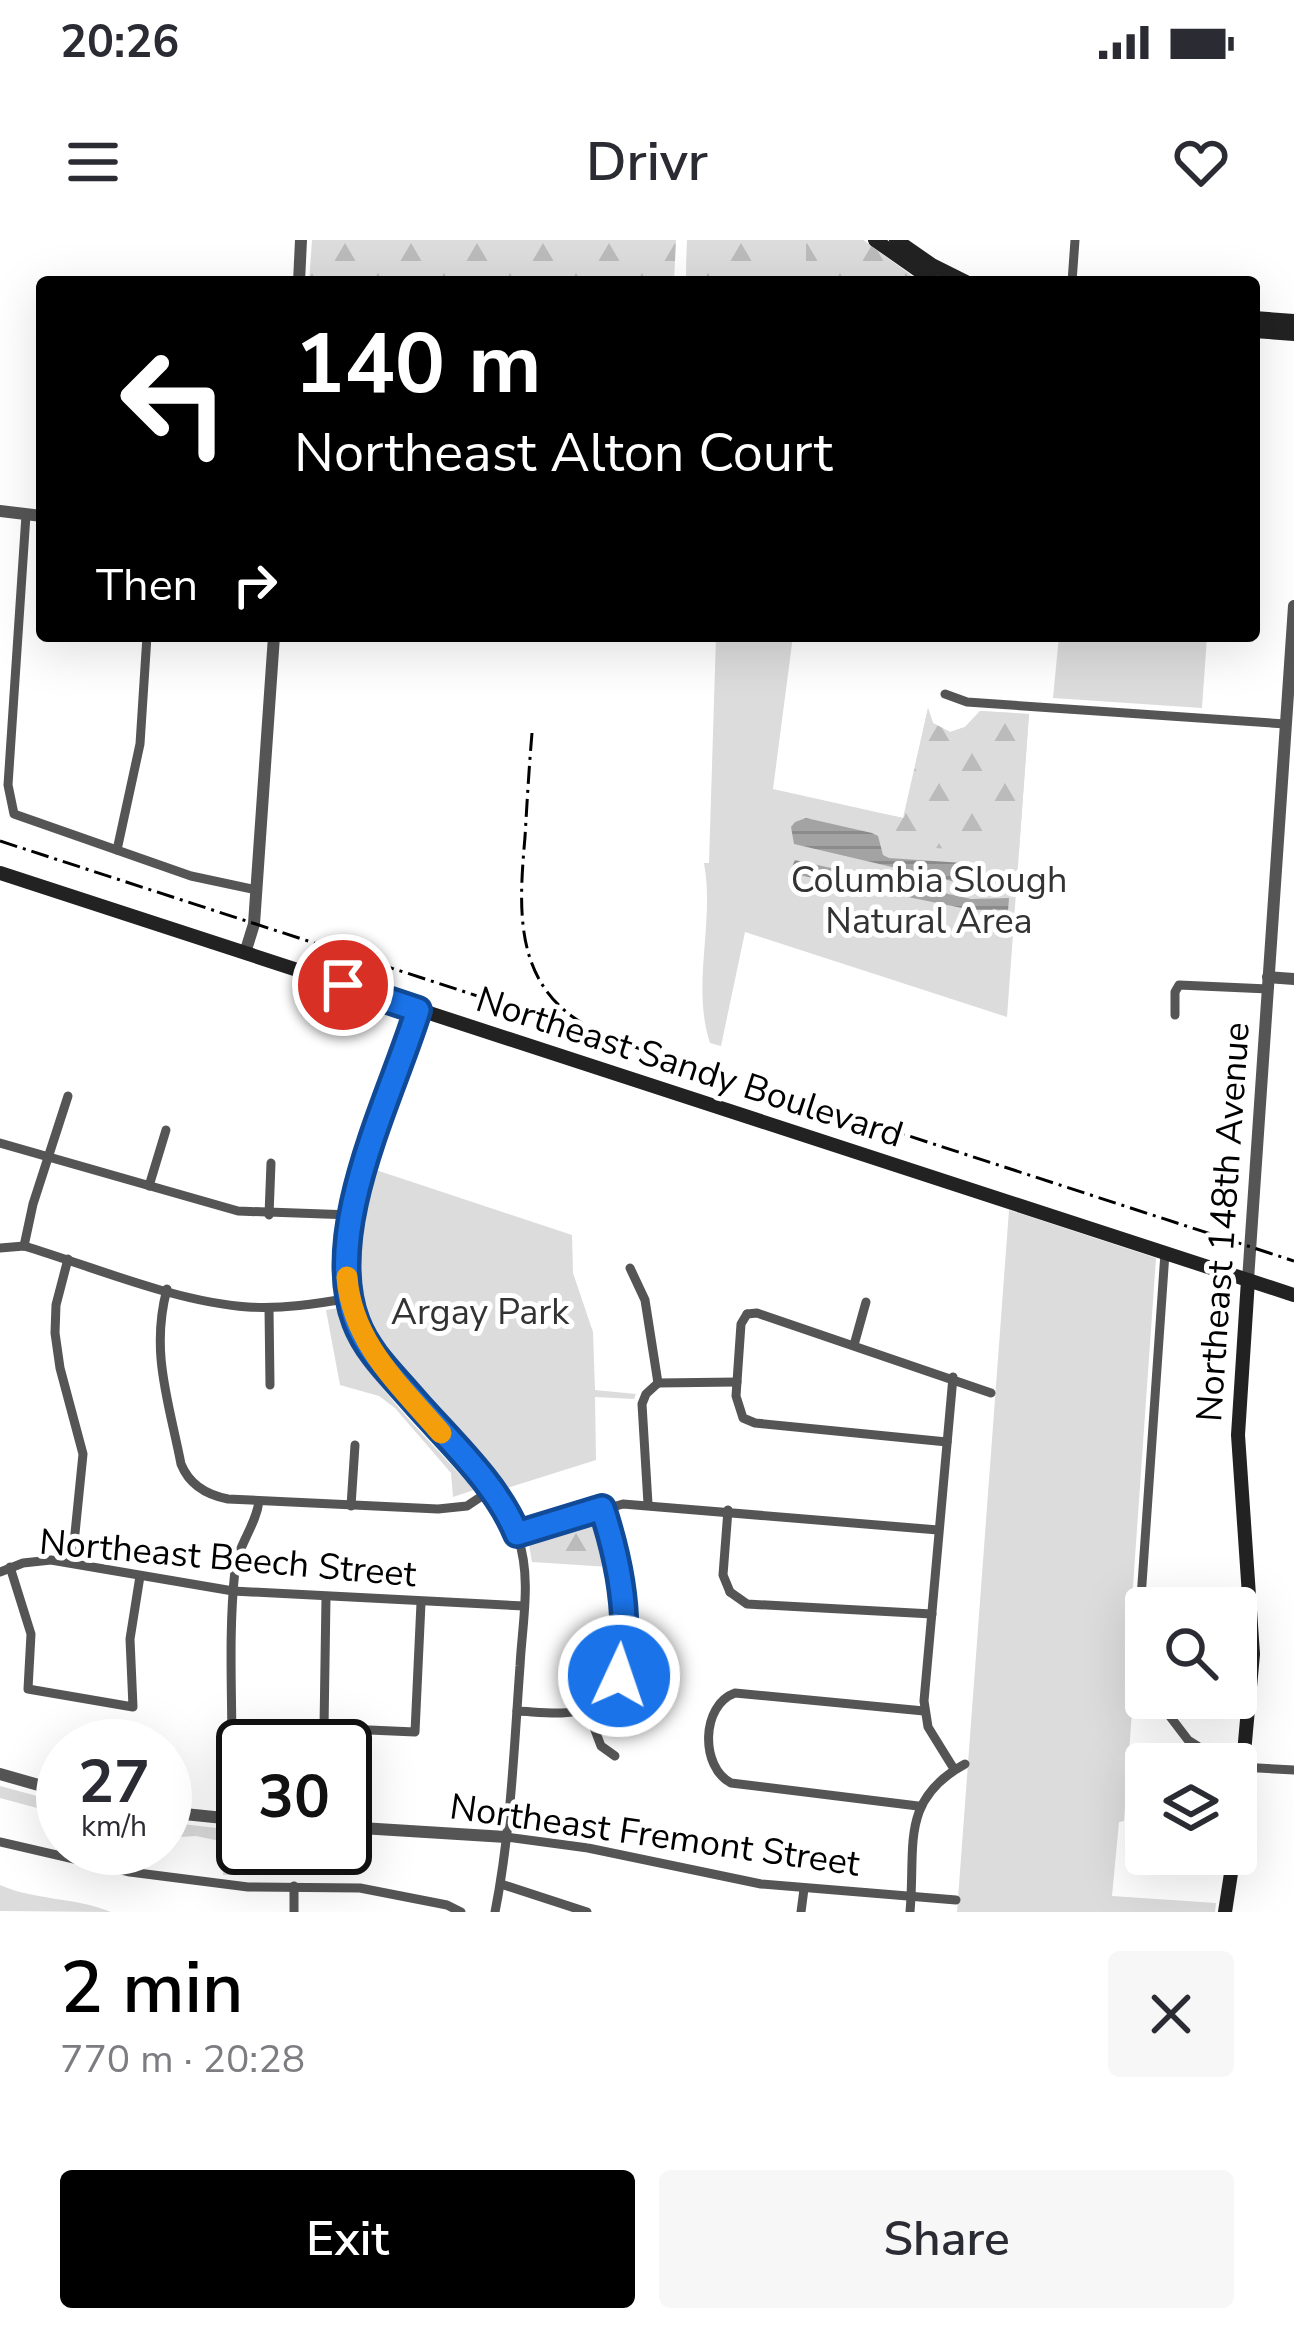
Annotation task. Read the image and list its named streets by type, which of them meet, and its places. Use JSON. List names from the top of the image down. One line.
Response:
{"streets":{"main road":["Northeast Sandy Boulevard","Northeast 148th Avenue"],"street":["Northeast Beech Street","Northeast Fremont Street"]},"crossings":[["Northeast Sandy Boulevard","Northeast 148th Avenue"]],"parks":["Columbia Slough Natural Area","Argay Park"],"page":{"status":"20:26","header":"Drivr","turn":["140 m","Northeast Alton Court"],"then":"Then","speed":"27 km/h","limit":"30","heading":["2 min","770 m · 20:28"],"buttons":["Exit","Share"]}}
